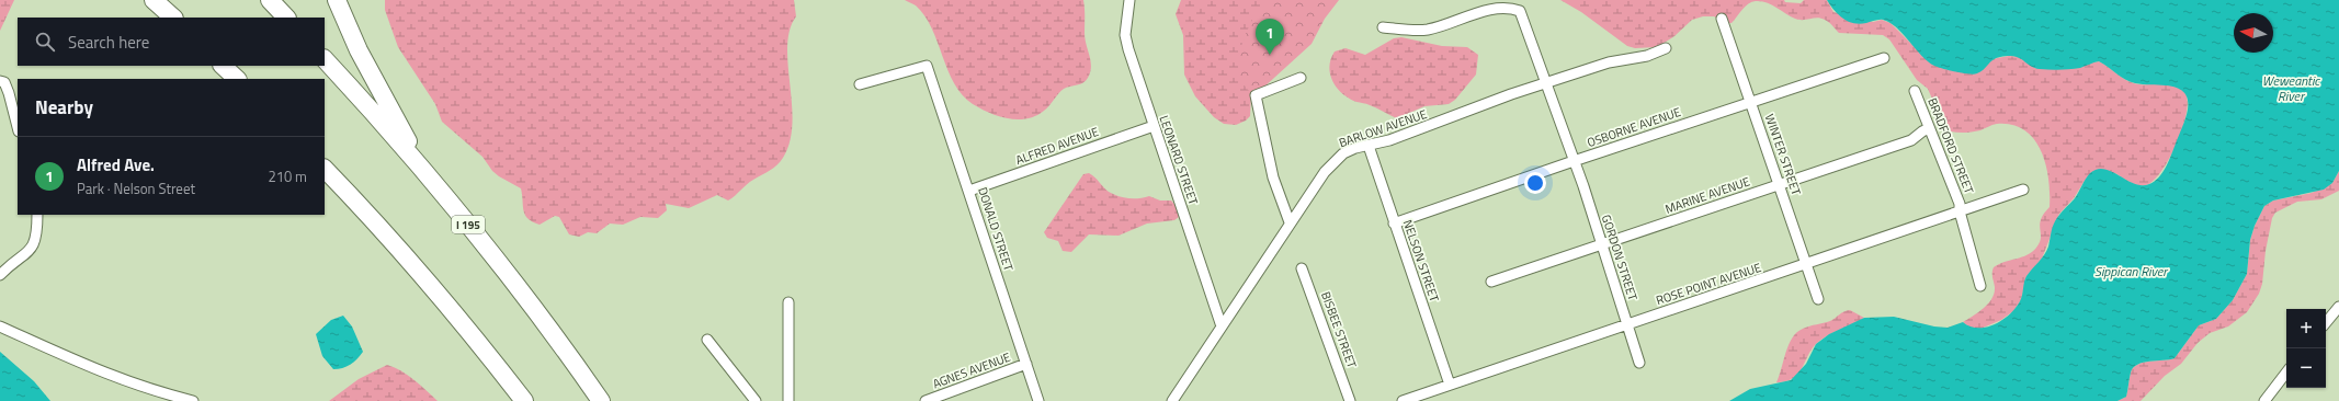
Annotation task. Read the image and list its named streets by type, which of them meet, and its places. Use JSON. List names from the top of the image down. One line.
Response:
{"streets":{"highway":["I 195"],"street":["OSBORNE AVENUE","BARLOW AVENUE","ALFRED AVENUE","BRADFORD STREET","WINTER STREET","LEONARD STREET","MARINE AVENUE","DONALD STREET","GORDON STREET","NELSON STREET","ROSE POINT AVENUE","BISBEE STREET","AGNES AVENUE"]},"crossings":[["OSBORNE AVENUE","WINTER STREET"],["OSBORNE AVENUE","GORDON STREET"],["OSBORNE AVENUE","NELSON STREET"],["BARLOW AVENUE","LEONARD STREET"],["BARLOW AVENUE","GORDON STREET"],["BARLOW AVENUE","NELSON STREET"],["ALFRED AVENUE","LEONARD STREET"],["ALFRED AVENUE","DONALD STREET"],["BRADFORD STREET","MARINE AVENUE"],["BRADFORD STREET","ROSE POINT AVENUE"],["WINTER STREET","MARINE AVENUE"],["WINTER STREET","ROSE POINT AVENUE"],["MARINE AVENUE","GORDON STREET"],["DONALD STREET","AGNES AVENUE"],["GORDON STREET","ROSE POINT AVENUE"],["NELSON STREET","ROSE POINT AVENUE"]],"water":["Weweantic River","Sippican River"],"north":"left","page":{"search":"Search here","pins":"1","heading":"Nearby","list":[{"mark":"1","name":"Alfred Ave.","note":"Park · Nelson Street","value":"210 m"}],"map_buttons":["+","−"]}}
